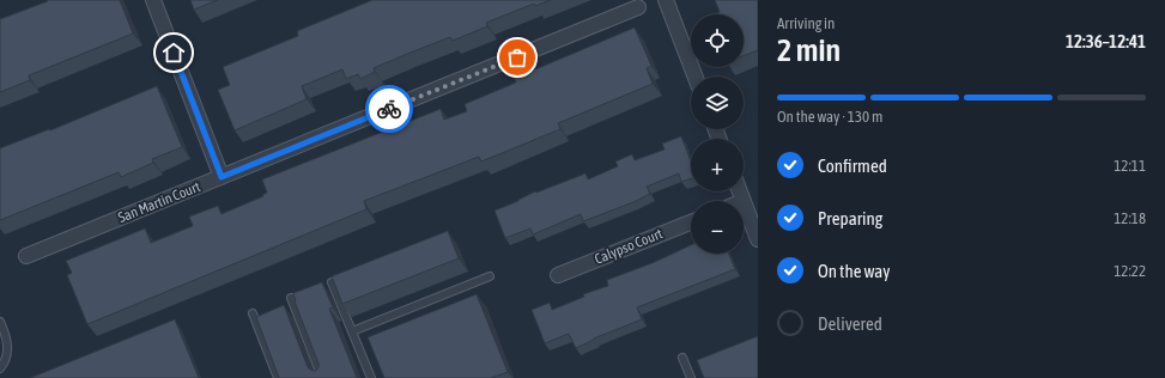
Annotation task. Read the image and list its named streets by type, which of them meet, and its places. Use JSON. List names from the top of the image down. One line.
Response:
{"streets":{"street":["San Martin Court","Calypso Court"]},"page":{"heading":["2 min","Arriving in","12:36–12:41"],"map_buttons":["+","−"],"bar":"On the way · 130 m","list":[["Confirmed","12:11"],["Preparing","12:18"],["On the way","12:22"],"Delivered"]}}
